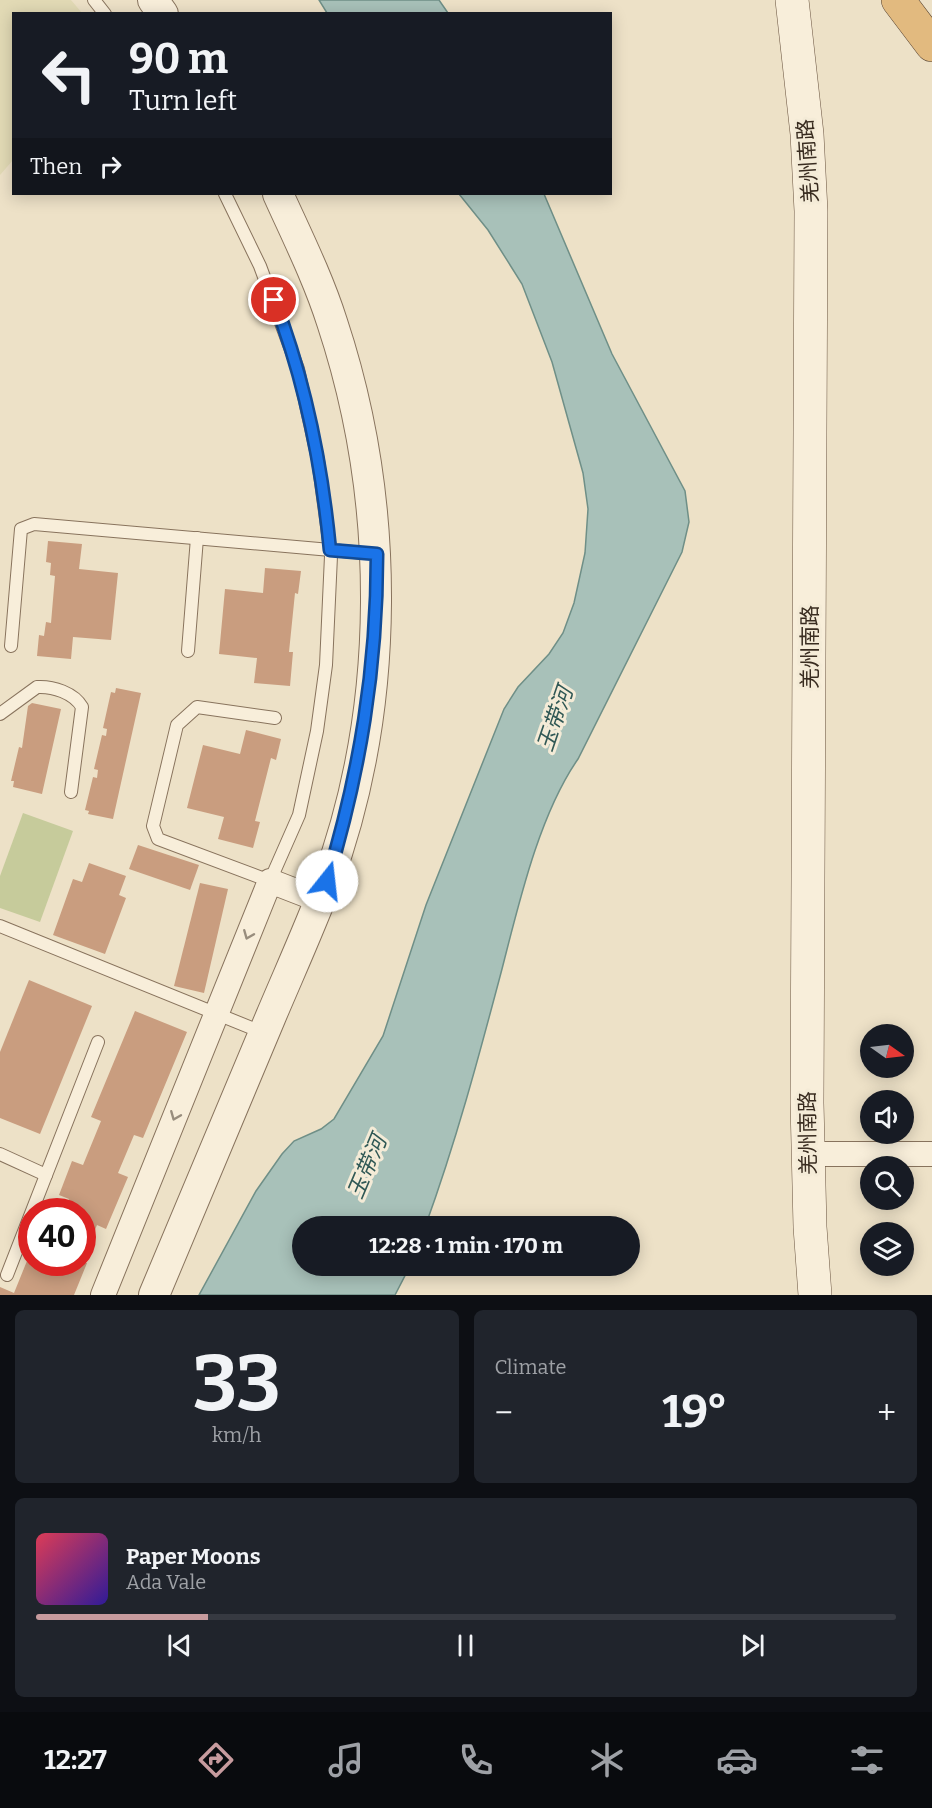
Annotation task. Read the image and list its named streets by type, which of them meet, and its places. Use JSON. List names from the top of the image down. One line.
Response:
{"streets":{"main road":["羌州南路"]},"water":["玉带河"],"north":"right","page":{"turn":["90 m","Turn left"],"then":"Then","limit":"40","trip":"12:28 · 1 min · 170 m","tile":[["33","km/h"],"Climate"],"heat":["−","19°","+"],"song":["Paper Moons","Ada Vale"],"tabs":"12:27"}}
